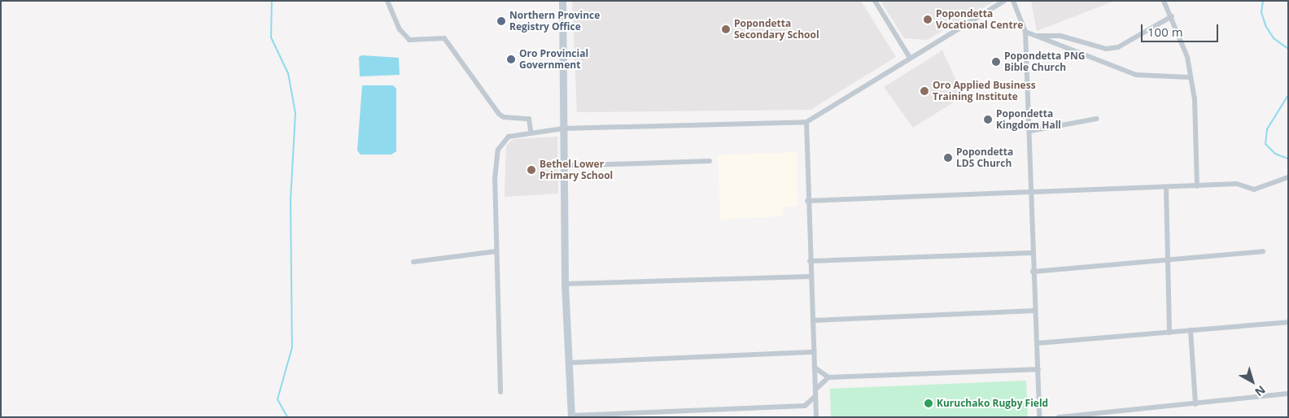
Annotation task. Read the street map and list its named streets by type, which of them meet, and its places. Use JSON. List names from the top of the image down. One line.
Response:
{"places":["Popondetta Vocational Centre","Northern Province Registry Office","Popondetta Secondary School","Oro Provincial Government","Popondetta PNG Bible Church","Oro Applied Business Training Institute","Popondetta Kingdom Hall","Popondetta LDS Church","Bethel Lower Primary School","Kuruchako Rugby Field"],"scale_bar":"100 m","north":"bottom right"}
